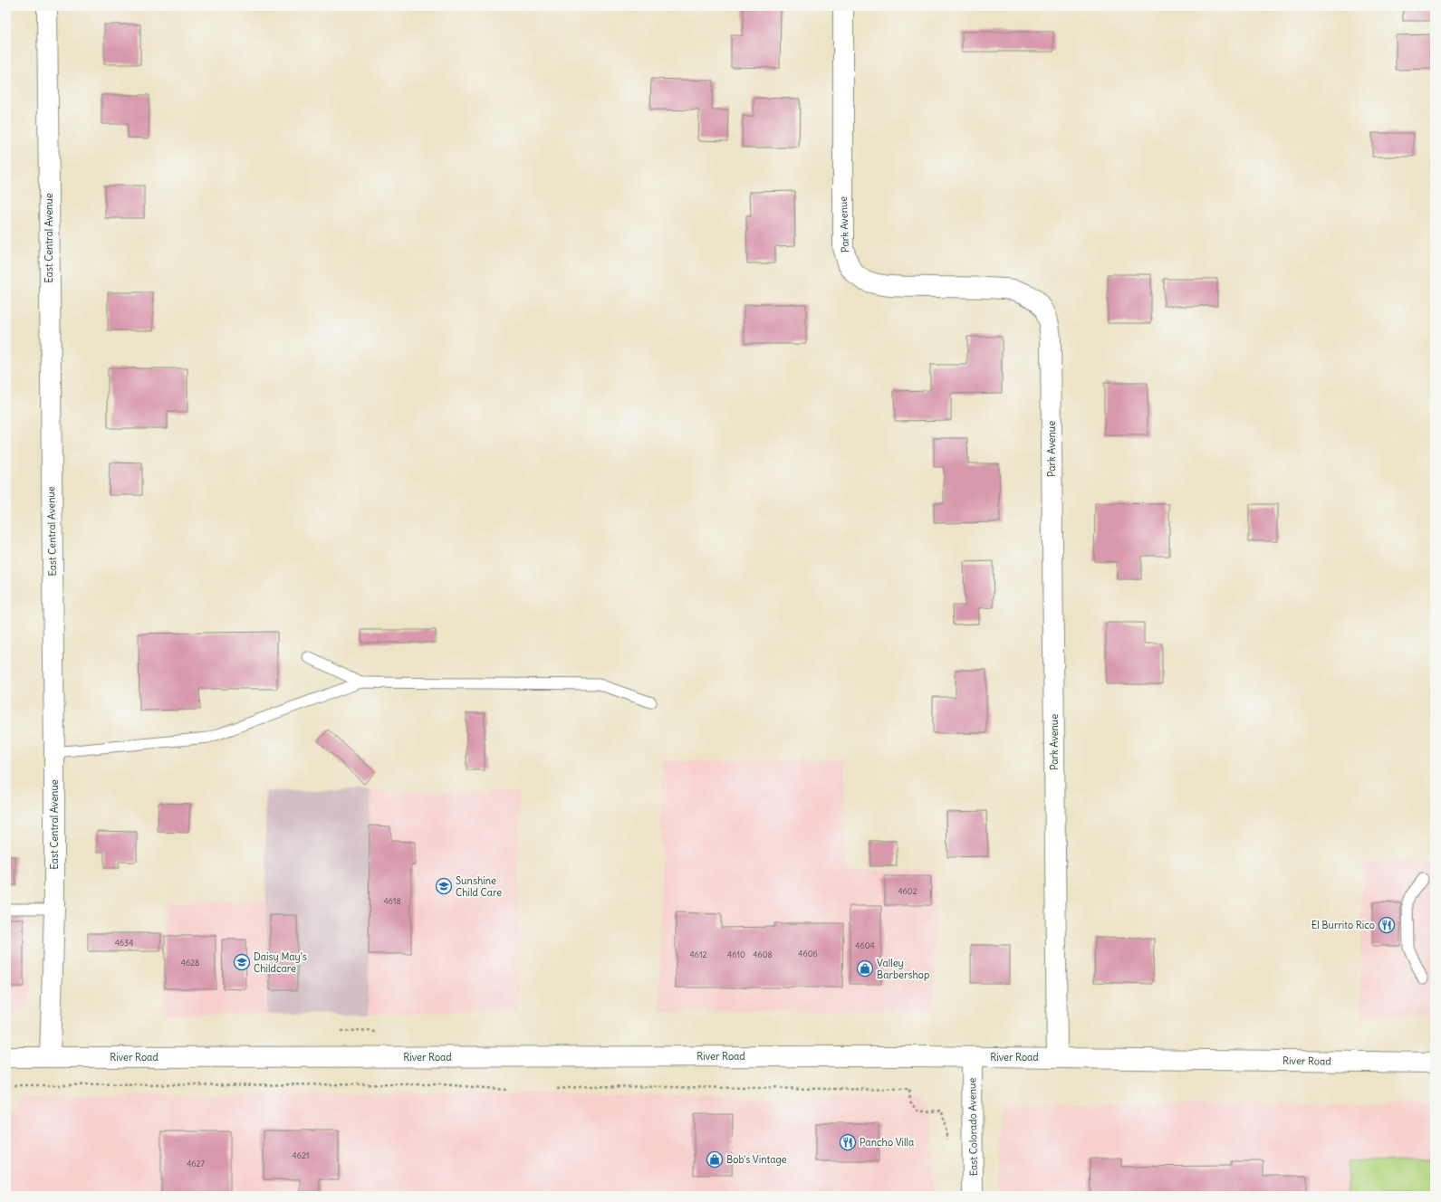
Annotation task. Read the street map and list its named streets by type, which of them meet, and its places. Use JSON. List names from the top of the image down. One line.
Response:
{"streets":{"street":["Park Avenue","East Central Avenue","River Road","East Colorado Avenue"]},"crossings":[["Park Avenue","River Road"],["East Central Avenue","River Road"],["River Road","East Colorado Avenue"]],"places":{"school or university":["Sunshine Child Care","Daisy May's Childcare"],"restaurant":["El Burrito Rico","Pancho Villa"],"shop":["Valley Barbershop","Bob's Vintage"]},"house_numbers":["4602","4618","4634","4604","4606","4612","4610","4608","4628","4621","4627"]}
